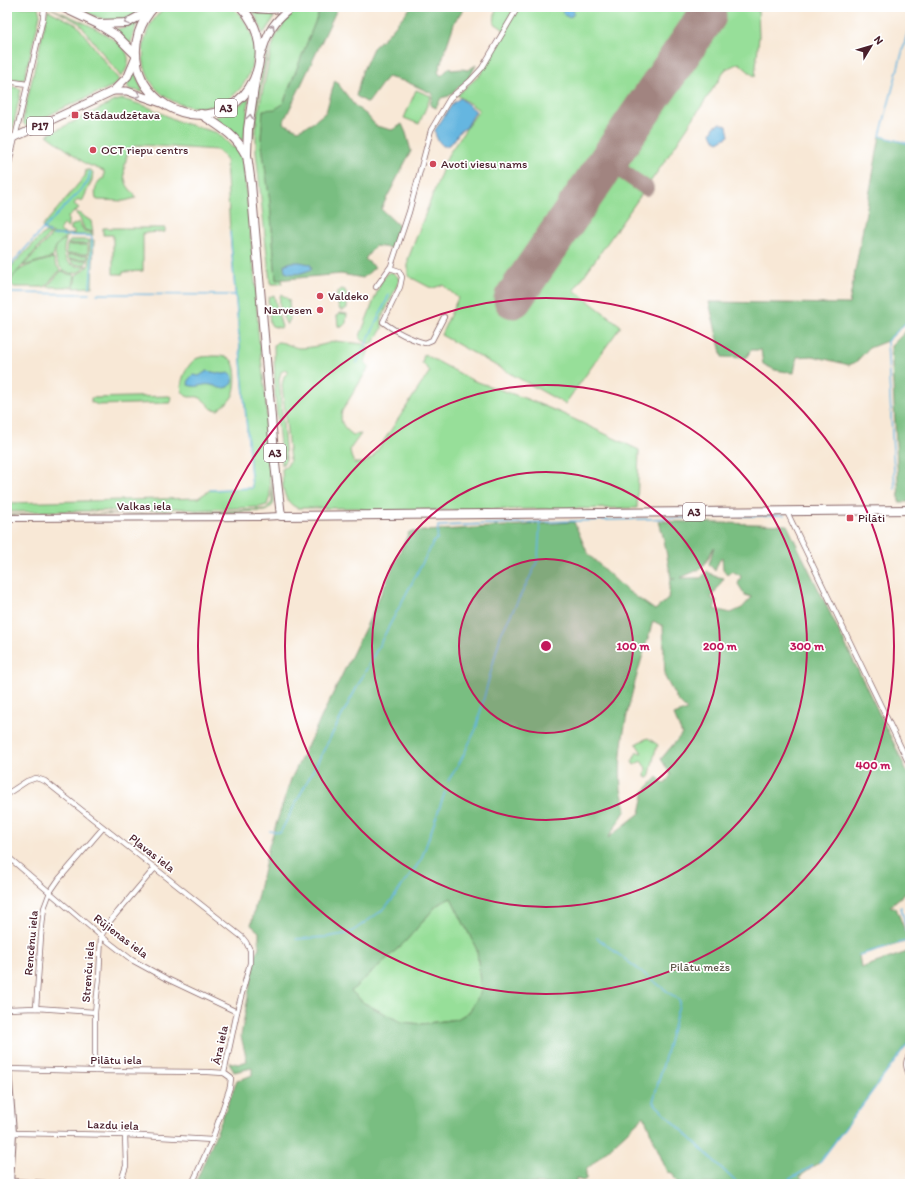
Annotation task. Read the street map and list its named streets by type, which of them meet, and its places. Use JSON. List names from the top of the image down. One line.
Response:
{"streets":{"highway":["A3"],"main road":["P17","Valkas iela"],"street":["Pļavas iela","Rūjienas iela","Rencēnu iela","Strenču iela","Āra iela","Pilātu iela","Lazdu iela"]},"crossings":[["A3","P17"],["A3","Valkas iela"],["Pļavas iela","Rencēnu iela"],["Pļavas iela","Strenču iela"],["Pļavas iela","Āra iela"],["Rūjienas iela","Rencēnu iela"],["Rūjienas iela","Strenču iela"],["Rūjienas iela","Āra iela"],["Strenču iela","Pilātu iela"],["Āra iela","Pilātu iela"],["Āra iela","Lazdu iela"]],"parks":["Pilātu mežs"],"places":{"transit":["Stādaudzētava","Pilāti"],"other":["OCT riepu centrs","Avoti viesu nams","Valdeko","Narvesen"]},"north":"top right","rings":["100 m","200 m","300 m","400 m"]}
